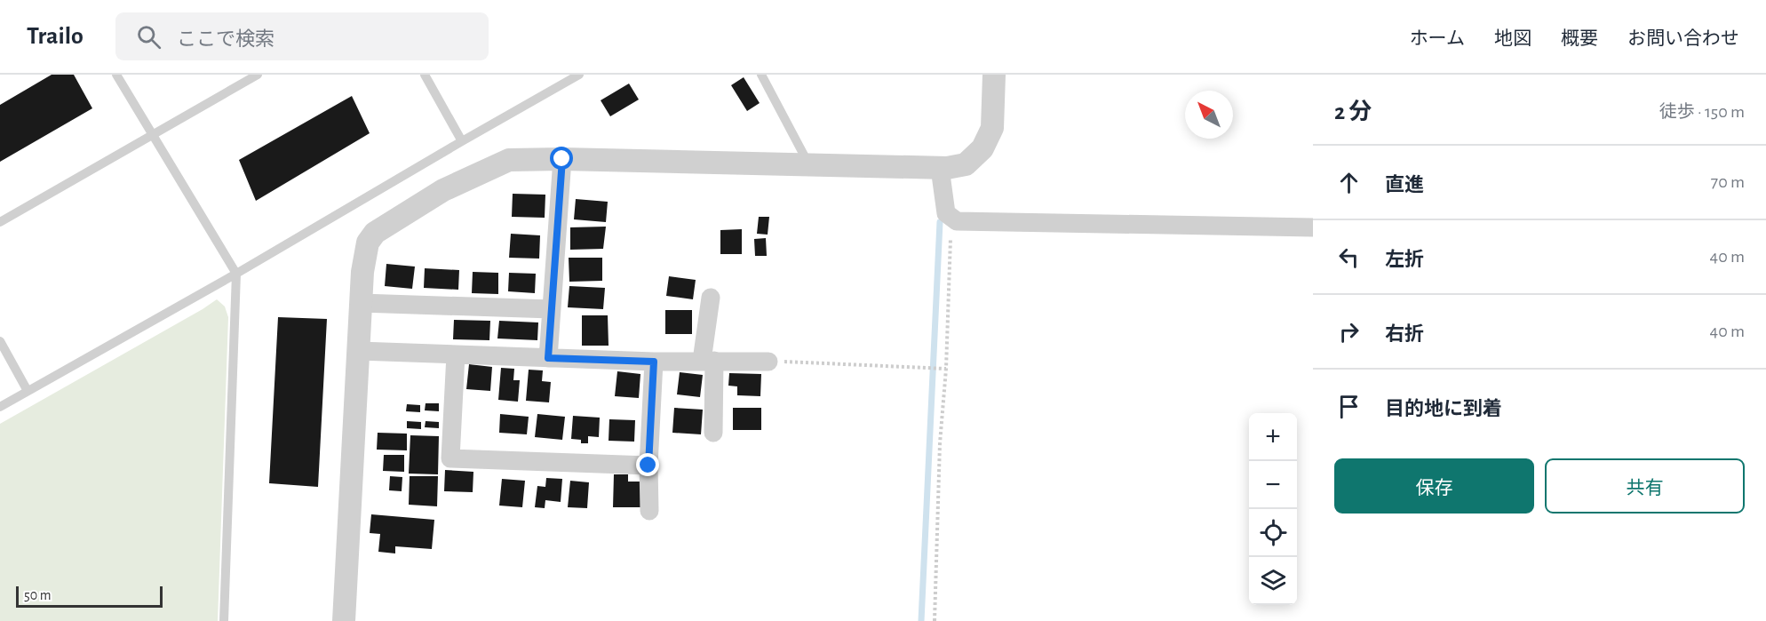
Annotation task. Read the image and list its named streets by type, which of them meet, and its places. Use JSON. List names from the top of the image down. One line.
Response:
{"scale_bar":"50 m","north":"top left","page":{"header":"Trailo","search":"ここで検索","nav":["ホーム","地図","概要","お問い合わせ"],"heading":["2 分","徒歩 · 150 m"],"list":[["直進","70 m"],["左折","40 m"],["右折","40 m"],"目的地に到着"],"map_buttons":["+","−"],"buttons":["保存","共有"],"scale":"50 m"}}
